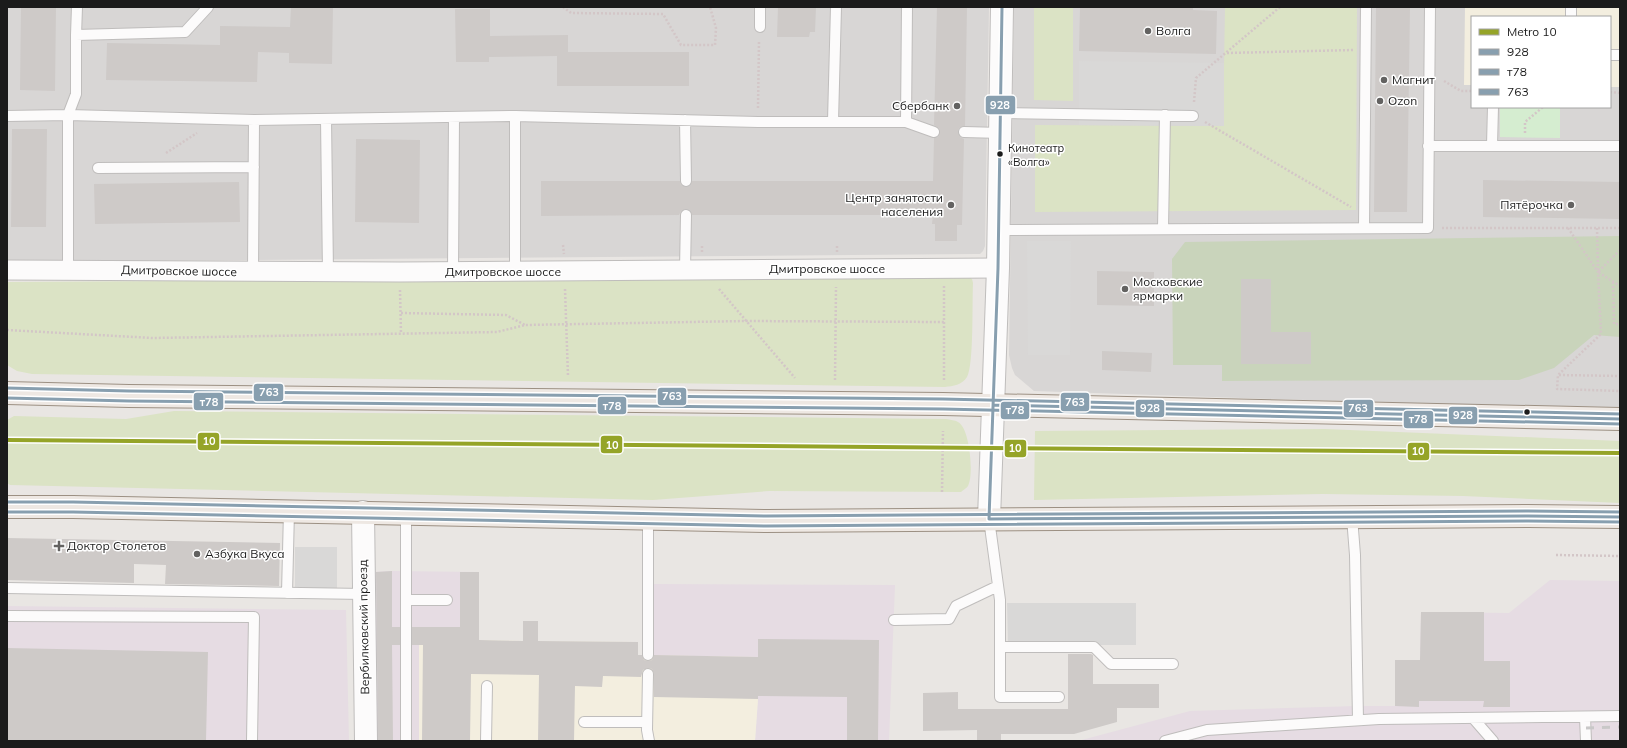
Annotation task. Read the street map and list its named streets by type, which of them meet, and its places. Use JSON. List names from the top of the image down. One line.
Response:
{"streets":{"street":["Дмитровское шоссе","Вербилковский проезд"]},"places":{"other":["Волга","Магнит","Ozon","Сбербанк","Кинотеатр «Волга»","Центр занятости населения","Пятёрочка","Московские ярмарки","Азбука Вкуса"],"health":["Доктор Столетов"]},"lines":["transit line 928","transit line 763","transit line т78","metro line 10"],"legend":["Metro 10","928","т78","763"]}
